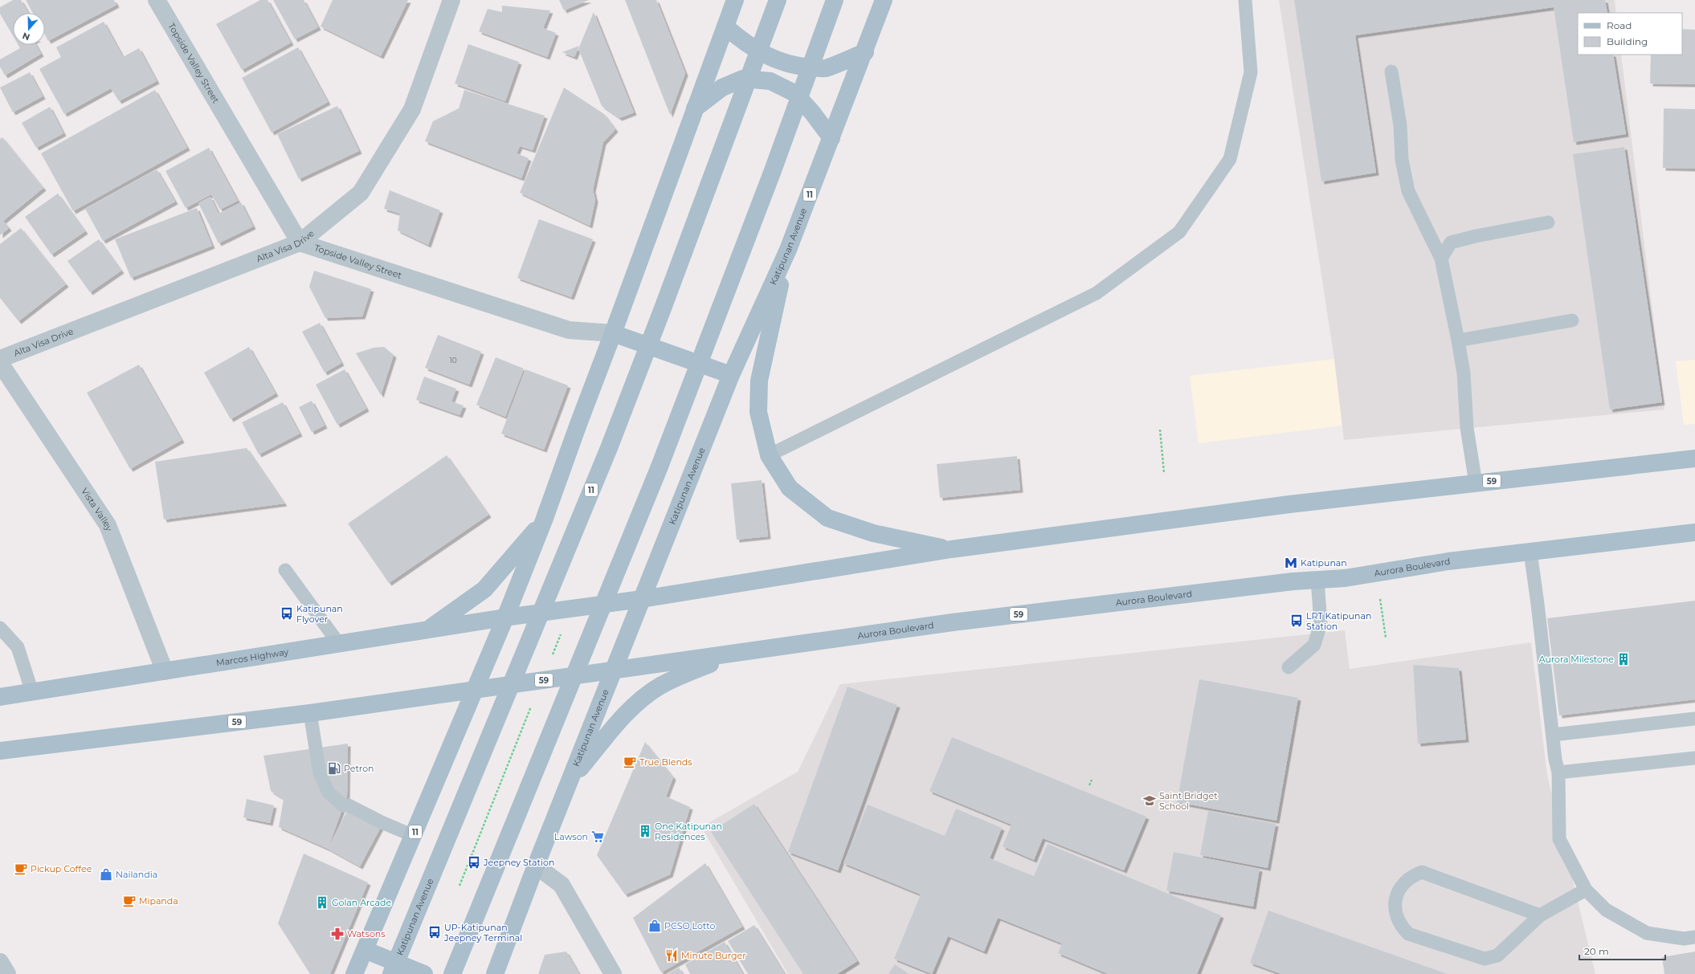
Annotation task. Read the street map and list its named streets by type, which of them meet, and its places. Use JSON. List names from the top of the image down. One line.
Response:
{"streets":{"main road":["11","Katipunan Avenue","59","Aurora Boulevard","Marcos Highway"],"street":["Topside Valley Street","Alta Visa Drive","Vista Valley"]},"crossings":[["Topside Valley Street","11"],["Topside Valley Street","Alta Visa Drive"],["11","59"],["11","Marcos Highway"],["Katipunan Avenue","59"],["Katipunan Avenue","Aurora Boulevard"],["59","Aurora Boulevard"],["59","Marcos Highway"],["Vista Valley","Marcos Highway"]],"places":{"metro station":["Katipunan"],"bus stop":["Katipunan Flyover","LRT Katipunan Station","Jeepney Station","UP-Katipunan Jeepney Terminal"],"building":["Aurora Milestone","One Katipunan Residences","Golan Arcade"],"cafe":["True Blends","Pickup Coffee","Mipanda"],"fuel station":["Petron"],"school or university":["Saint Bridget School"],"supermarket":["Lawson"],"shop":["Nailandia","PCSO Lotto"],"pharmacy":["Watsons"],"restaurant":["Minute Burger"]},"house_numbers":["10"],"legend":["Road","Building"],"scale_bar":"20 m","north":"bottom"}
